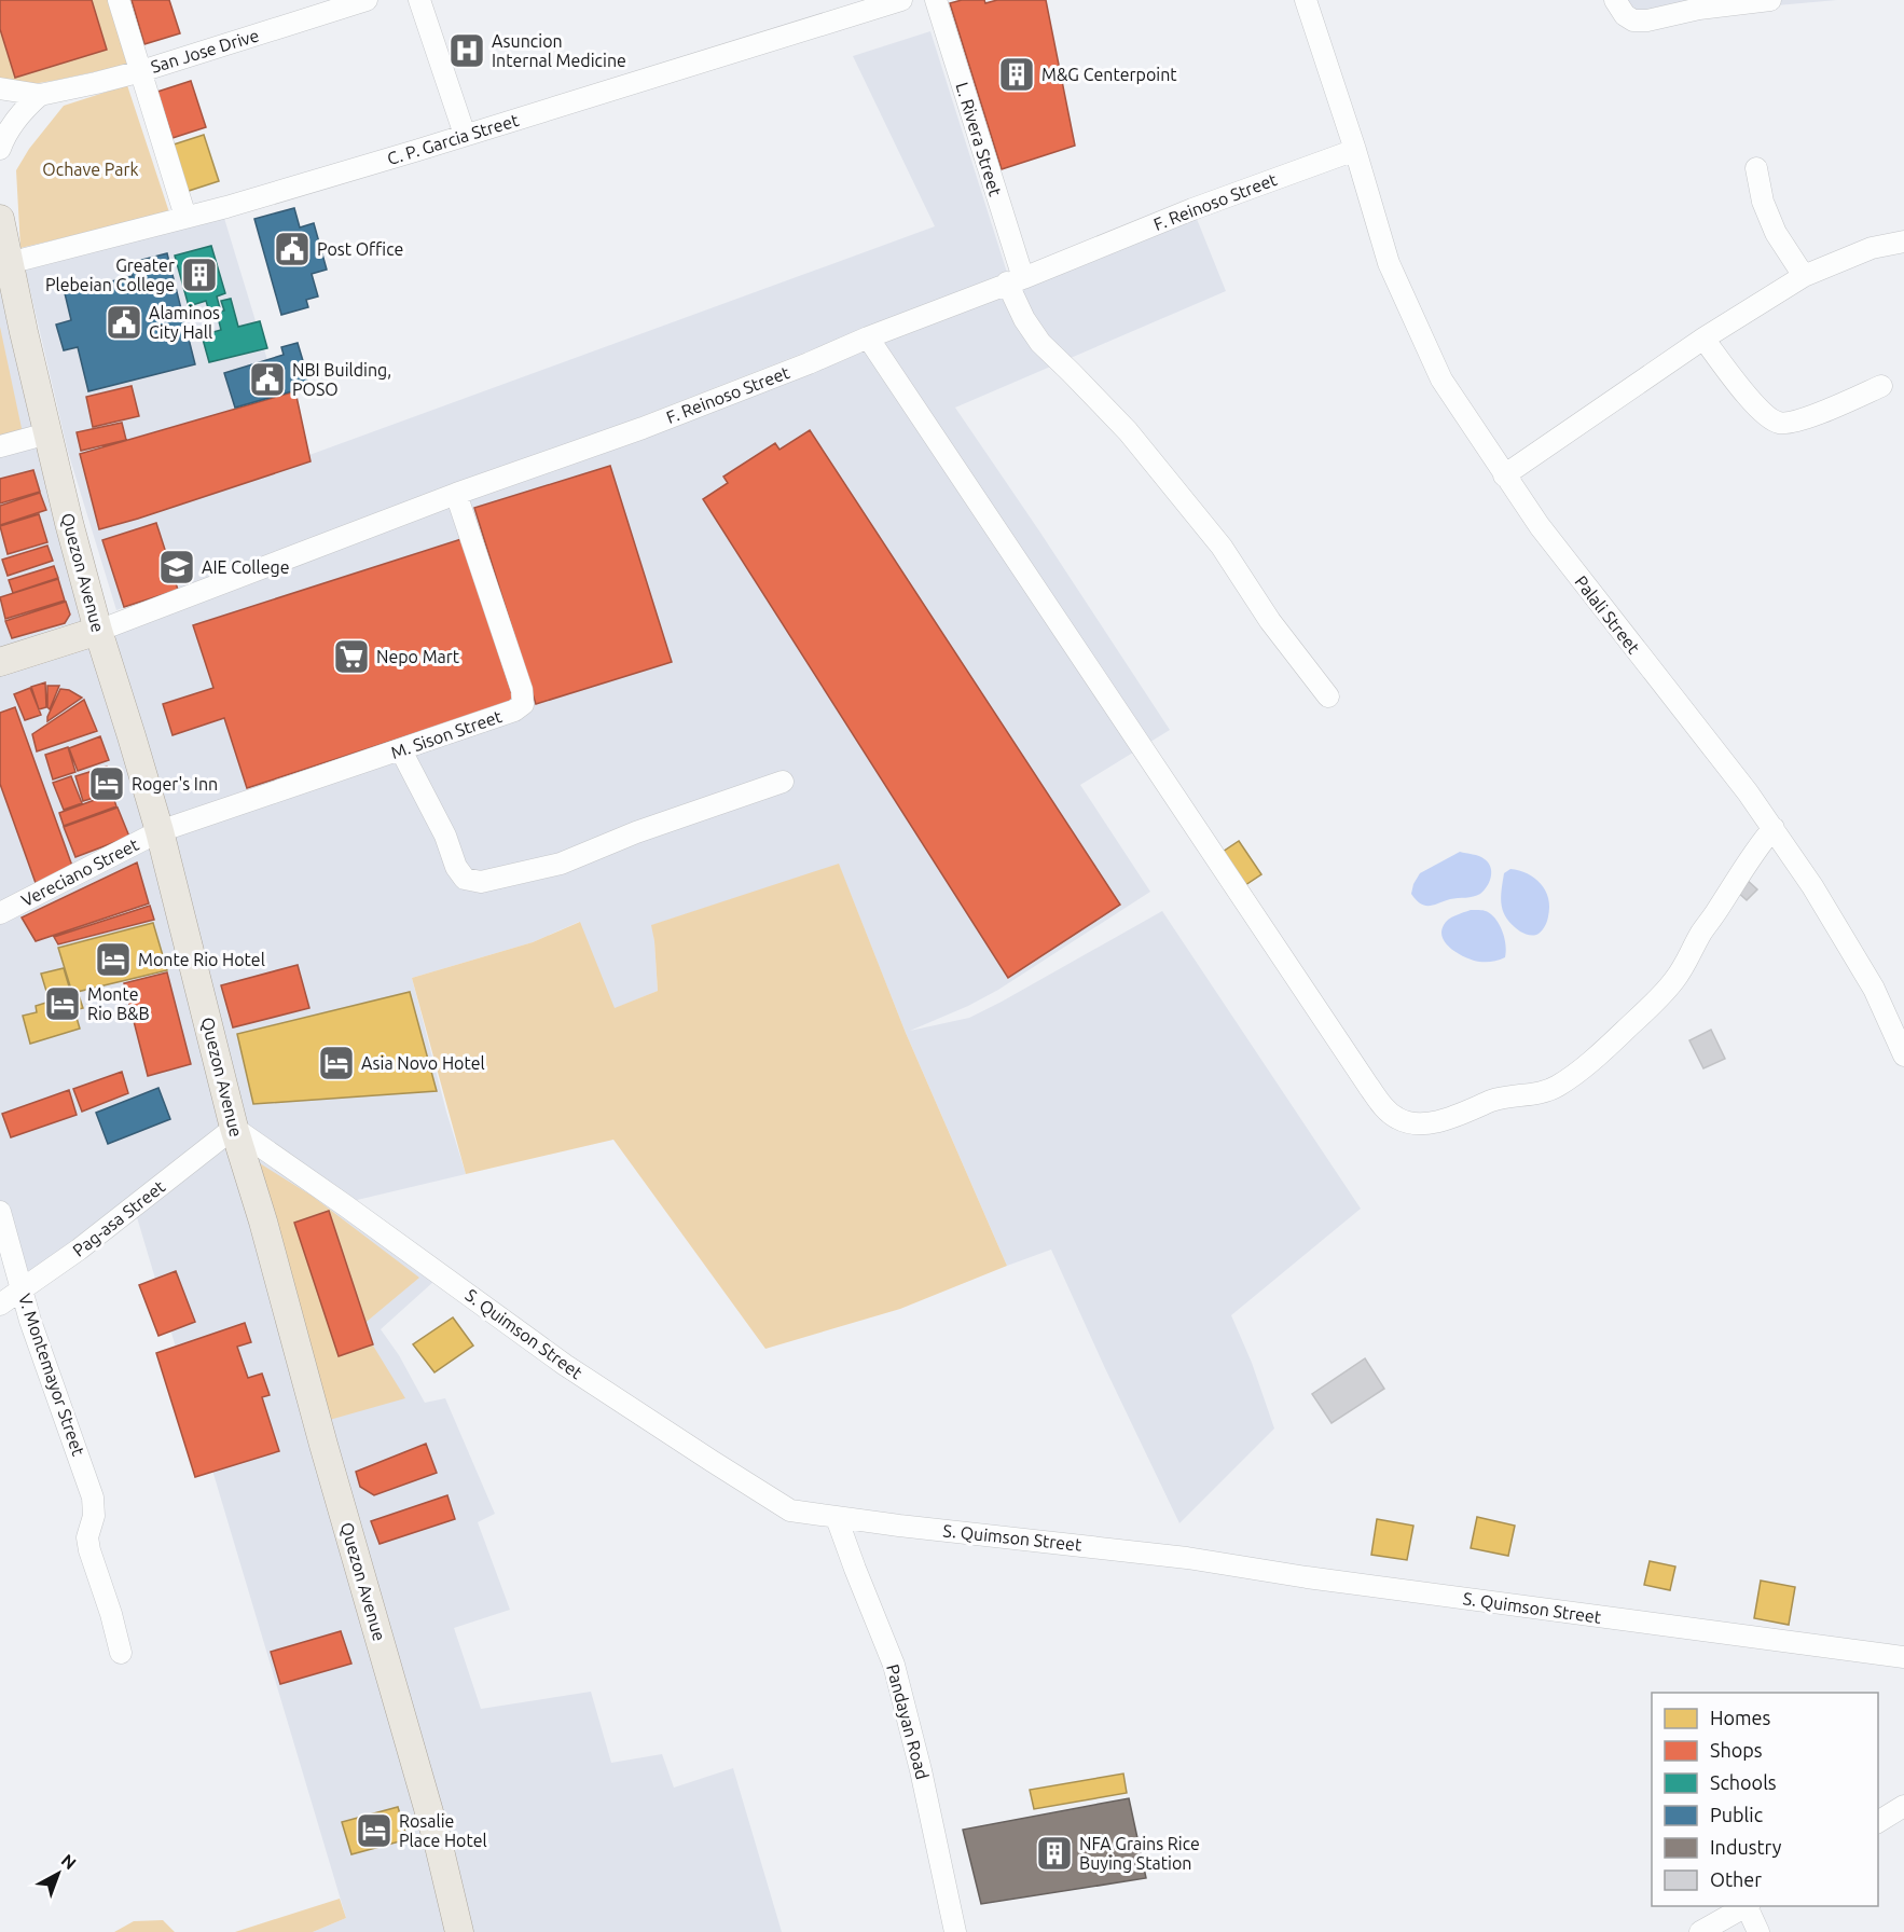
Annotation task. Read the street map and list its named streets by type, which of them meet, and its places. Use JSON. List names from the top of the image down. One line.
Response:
{"streets":{"main road":["Quezon Avenue"],"street":["San Jose Drive","C. P. Garcia Street","L. Rivera Street","F. Reinoso Street","Palali Street","M. Sison Street","Vereciano Street","Pag-asa Street","S. Quimson Street","V. Montemayor Street","Pandayan Road"]},"crossings":[["C. P. Garcia Street","Quezon Avenue"],["L. Rivera Street","F. Reinoso Street"],["F. Reinoso Street","Quezon Avenue"],["F. Reinoso Street","Palali Street"],["F. Reinoso Street","M. Sison Street"],["Quezon Avenue","M. Sison Street"],["Quezon Avenue","Vereciano Street"],["Quezon Avenue","Pag-asa Street"],["Quezon Avenue","S. Quimson Street"],["M. Sison Street","Vereciano Street"],["Pag-asa Street","S. Quimson Street"],["Pag-asa Street","V. Montemayor Street"],["S. Quimson Street","Pandayan Road"]],"parks":["Ochave Park"],"places":{"hospital":["Asuncion Internal Medicine"],"building":["M&G Centerpoint","Greater Plebeian College","NFA Grains Rice Buying Station"],"public building":["Post Office","Alaminos City Hall","NBI Building, POSO"],"school or university":["AIE College"],"supermarket":["Nepo Mart"],"hotel":["Roger's Inn","Monte Rio Hotel","Monte Rio B&B","Asia Novo Hotel","Rosalie Place Hotel"]},"legend":["Homes","Shops","Schools","Public","Industry","Other"],"north":"top right"}
